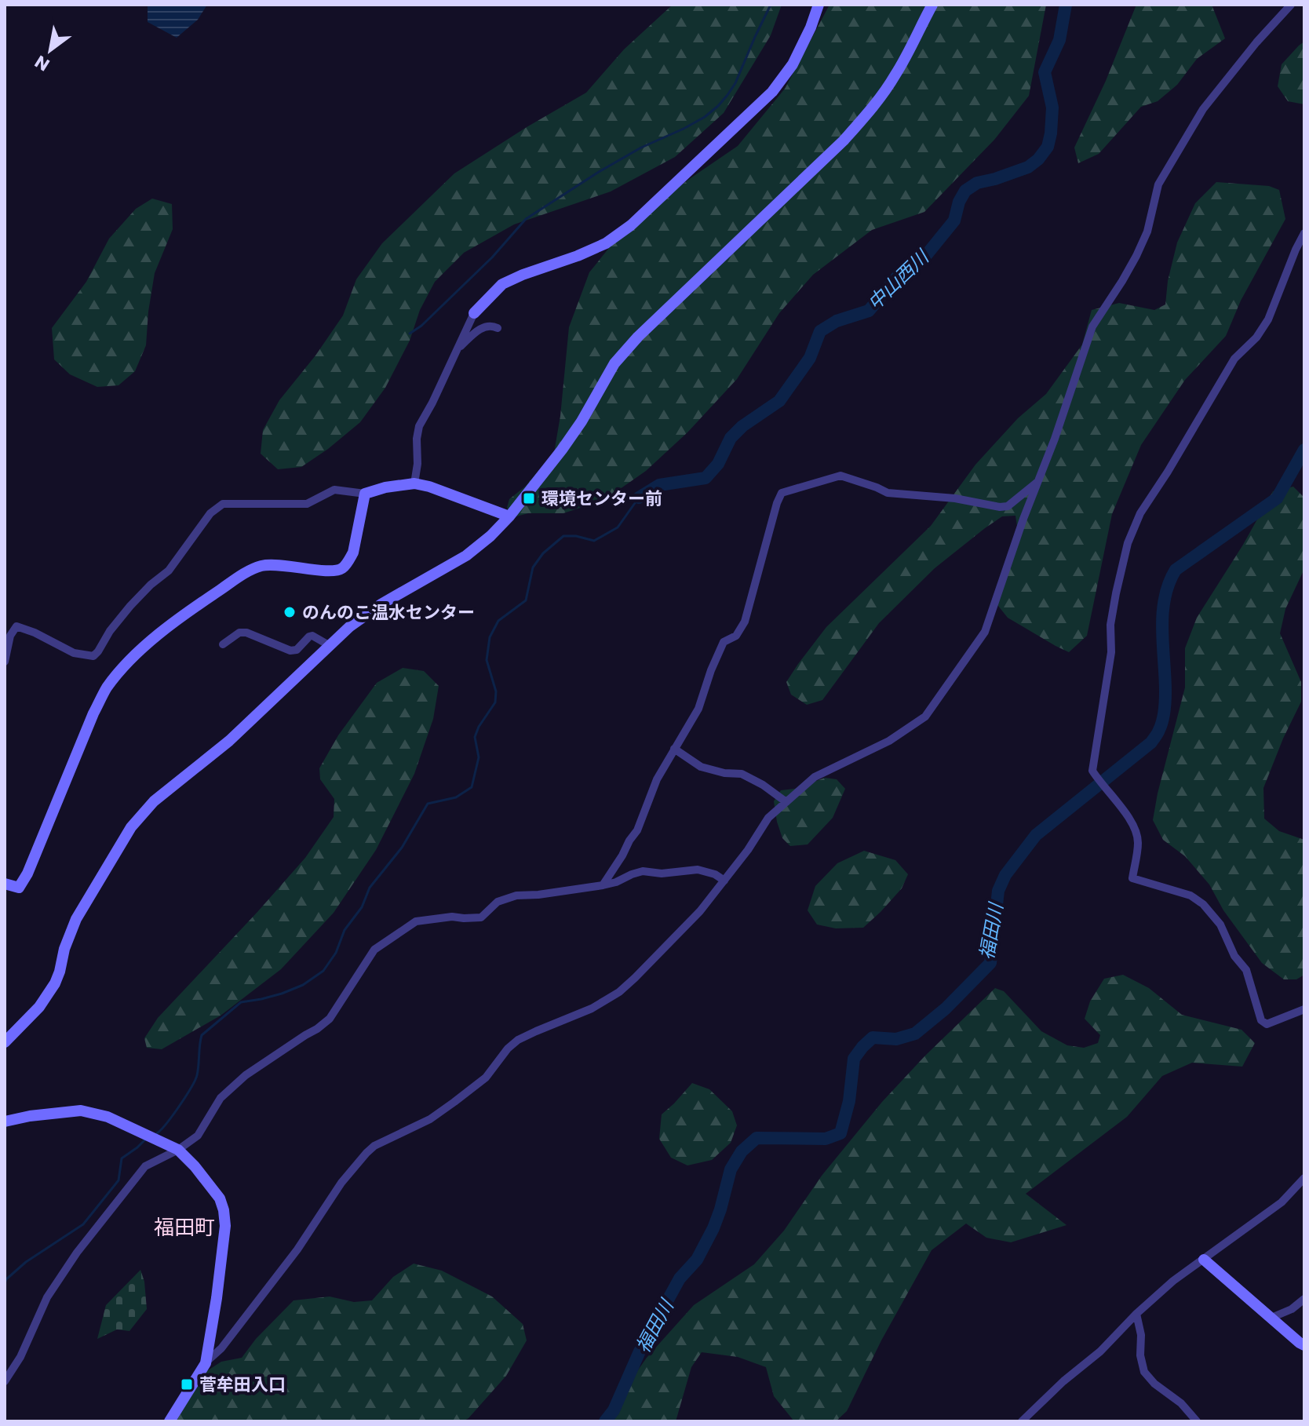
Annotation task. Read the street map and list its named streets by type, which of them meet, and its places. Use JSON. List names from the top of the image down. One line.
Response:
{"districts":["福田町"],"water":["中山西川","福田川"],"places":{"transit":["環境センター前","菅牟田入口"],"other":["のんのこ温水センター"]},"north":"bottom left"}
